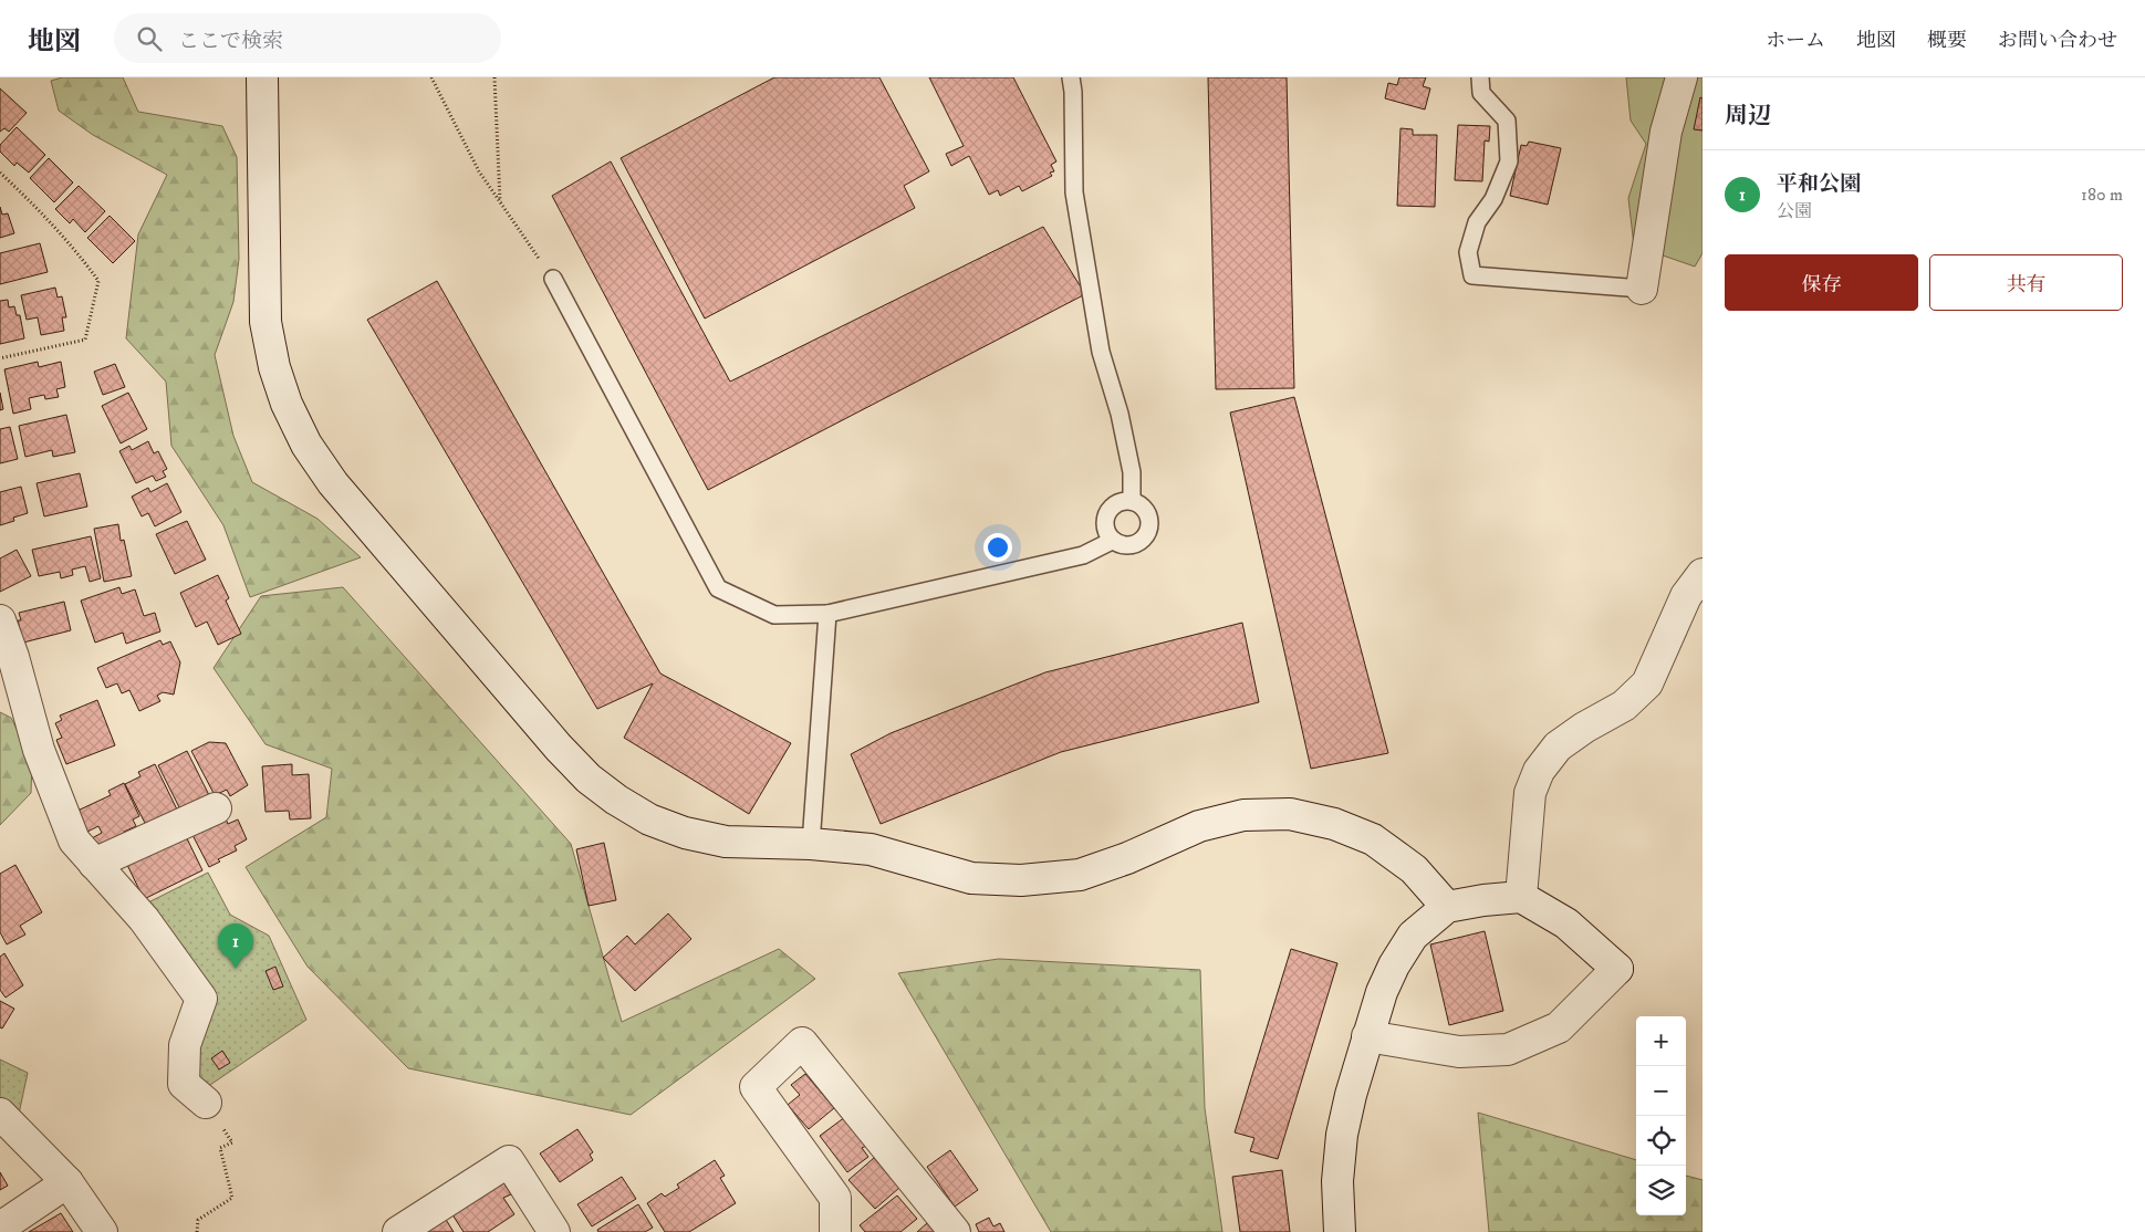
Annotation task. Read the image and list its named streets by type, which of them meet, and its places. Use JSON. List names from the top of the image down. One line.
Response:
{"page":{"header":"地図","search":"ここで検索","nav":["ホーム","地図","概要","お問い合わせ"],"heading":"周辺","list":[{"mark":"1","name":"平和公園","note":"公園","value":"180 m"}],"buttons":["保存","共有"],"pins":"1","map_buttons":["+","−"]}}
